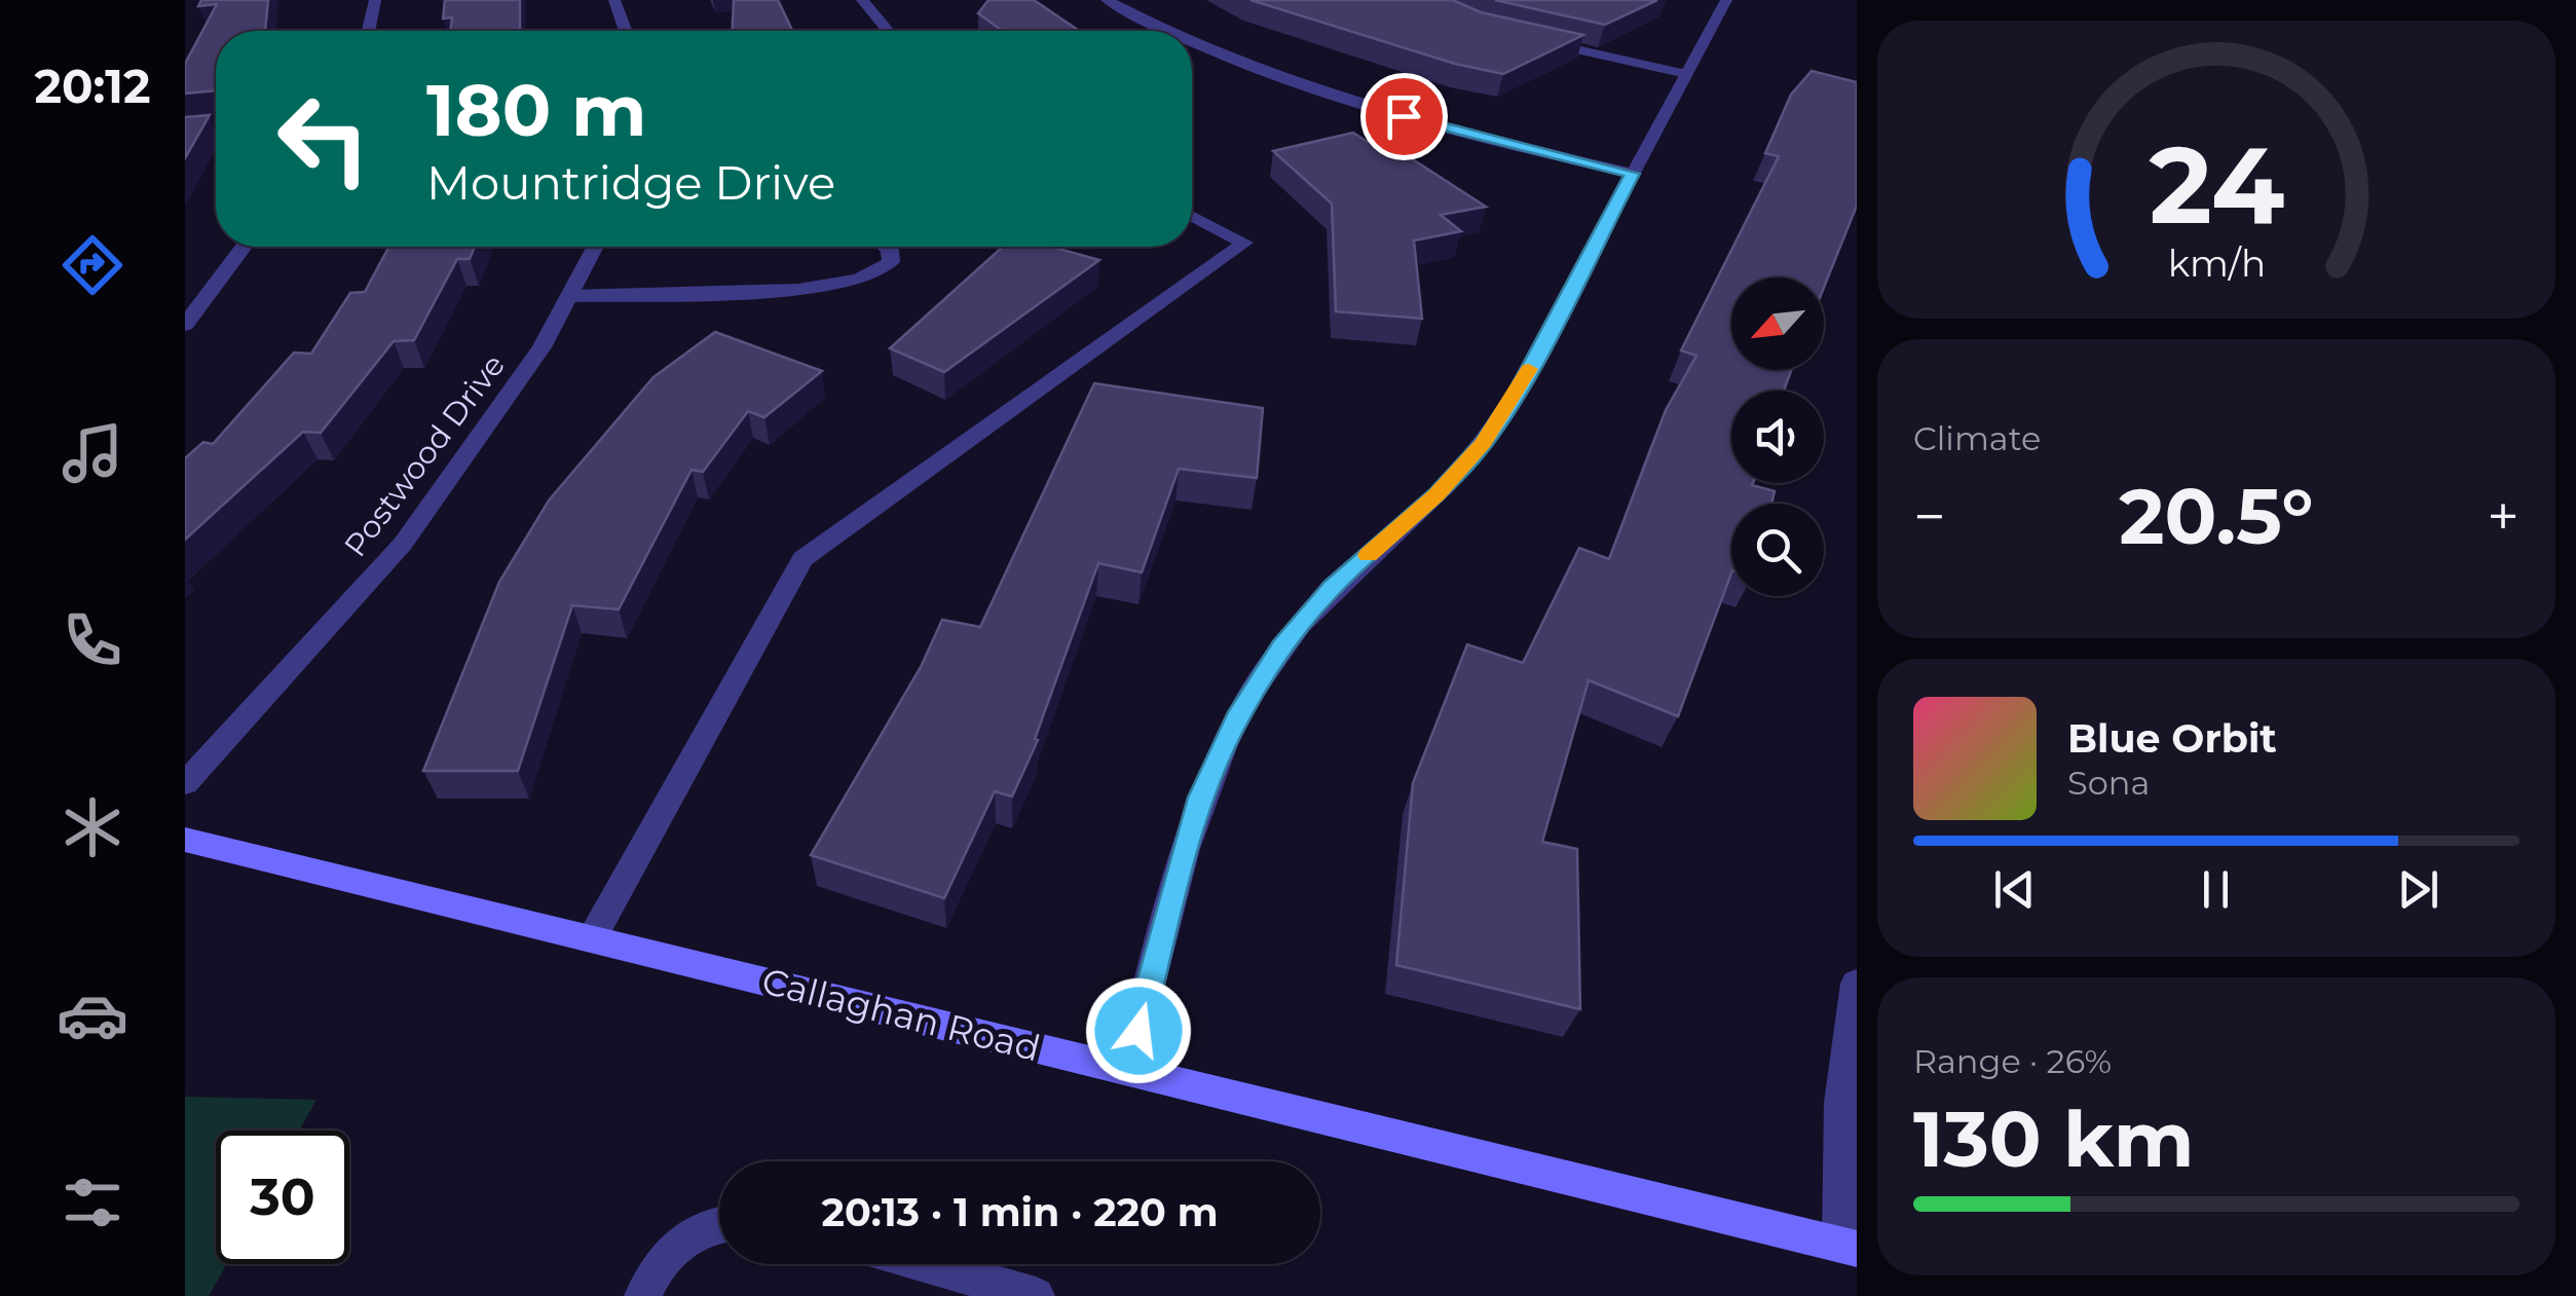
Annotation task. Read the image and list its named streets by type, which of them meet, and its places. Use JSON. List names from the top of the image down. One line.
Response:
{"streets":{"main road":["Callaghan Road"],"street":["Postwood Drive"]},"north":"bottom left","page":{"tabs":"20:12","turn":["180 m","Mountridge Drive"],"tile":["Climate",["Range · 26%","130 km"]],"heat":["−","20.5°","+"],"song":["Blue Orbit","Sona"],"limit":"30","trip":"20:13 · 1 min · 220 m","gauge":["24","km/h"]}}
